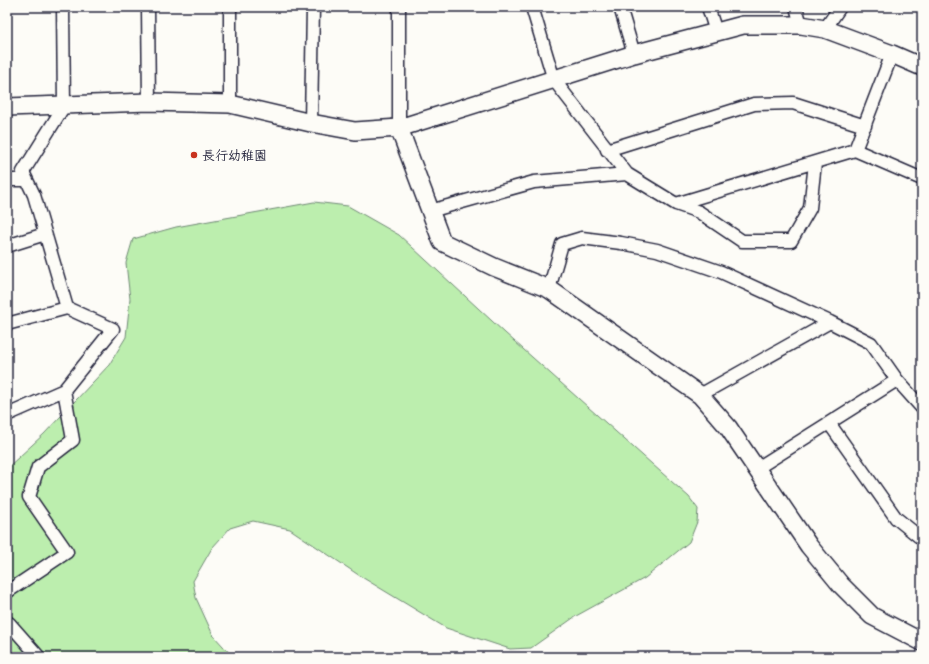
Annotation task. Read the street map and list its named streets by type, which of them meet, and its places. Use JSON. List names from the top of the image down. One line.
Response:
{"places":["長行幼稚園"]}
